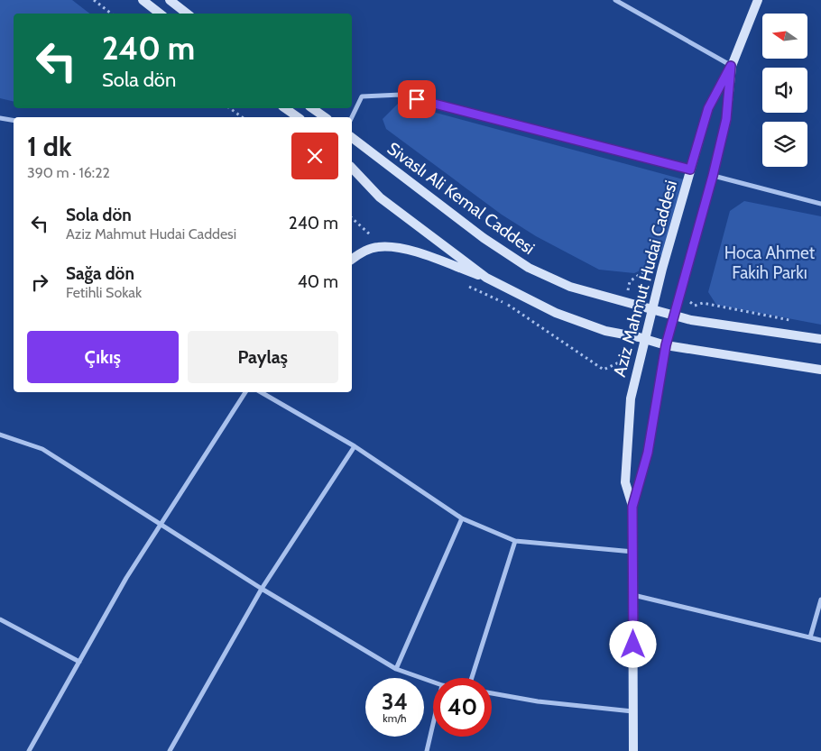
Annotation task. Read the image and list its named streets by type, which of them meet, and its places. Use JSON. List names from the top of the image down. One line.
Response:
{"streets":{"main road":["Sivaslı Ali Kemal Caddesi","Aziz Mahmut Hudai Caddesi"]},"crossings":[["Sivaslı Ali Kemal Caddesi","Aziz Mahmut Hudai Caddesi"]],"parks":["Hoca Ahmet Fakih Parkı"],"north":"left","page":{"turn":["240 m","Sola dön"],"heading":["1 dk","390 m · 16:22"],"list":[{"name":"Sola dön","note":"Aziz Mahmut Hudai Caddesi","value":"240 m"},{"name":"Sağa dön","note":"Fetihli Sokak","value":"40 m"}],"buttons":["Çıkış","Paylaş"],"speed":"34 km/h","limit":"40"}}
